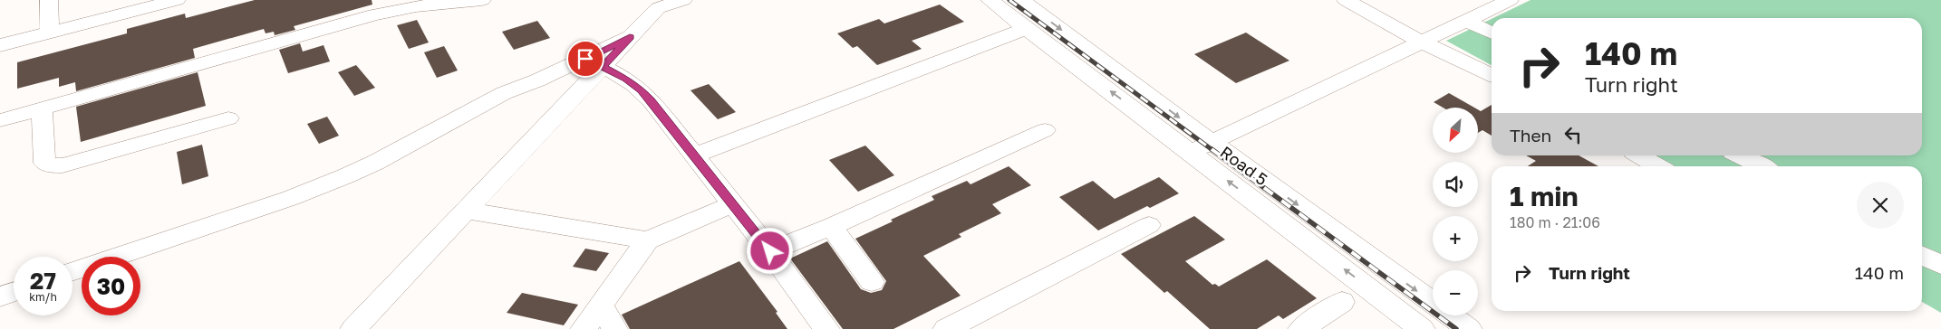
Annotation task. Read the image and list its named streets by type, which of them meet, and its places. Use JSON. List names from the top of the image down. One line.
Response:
{"streets":{"street":["Road 5"]},"north":"bottom left","page":{"turn":["140 m","Turn right"],"map_buttons":["+","−"],"then":"Then","heading":["1 min","180 m · 21:06"],"list":[{"name":"Turn right","value":"140 m"}],"speed":"27 km/h","limit":"30"}}
